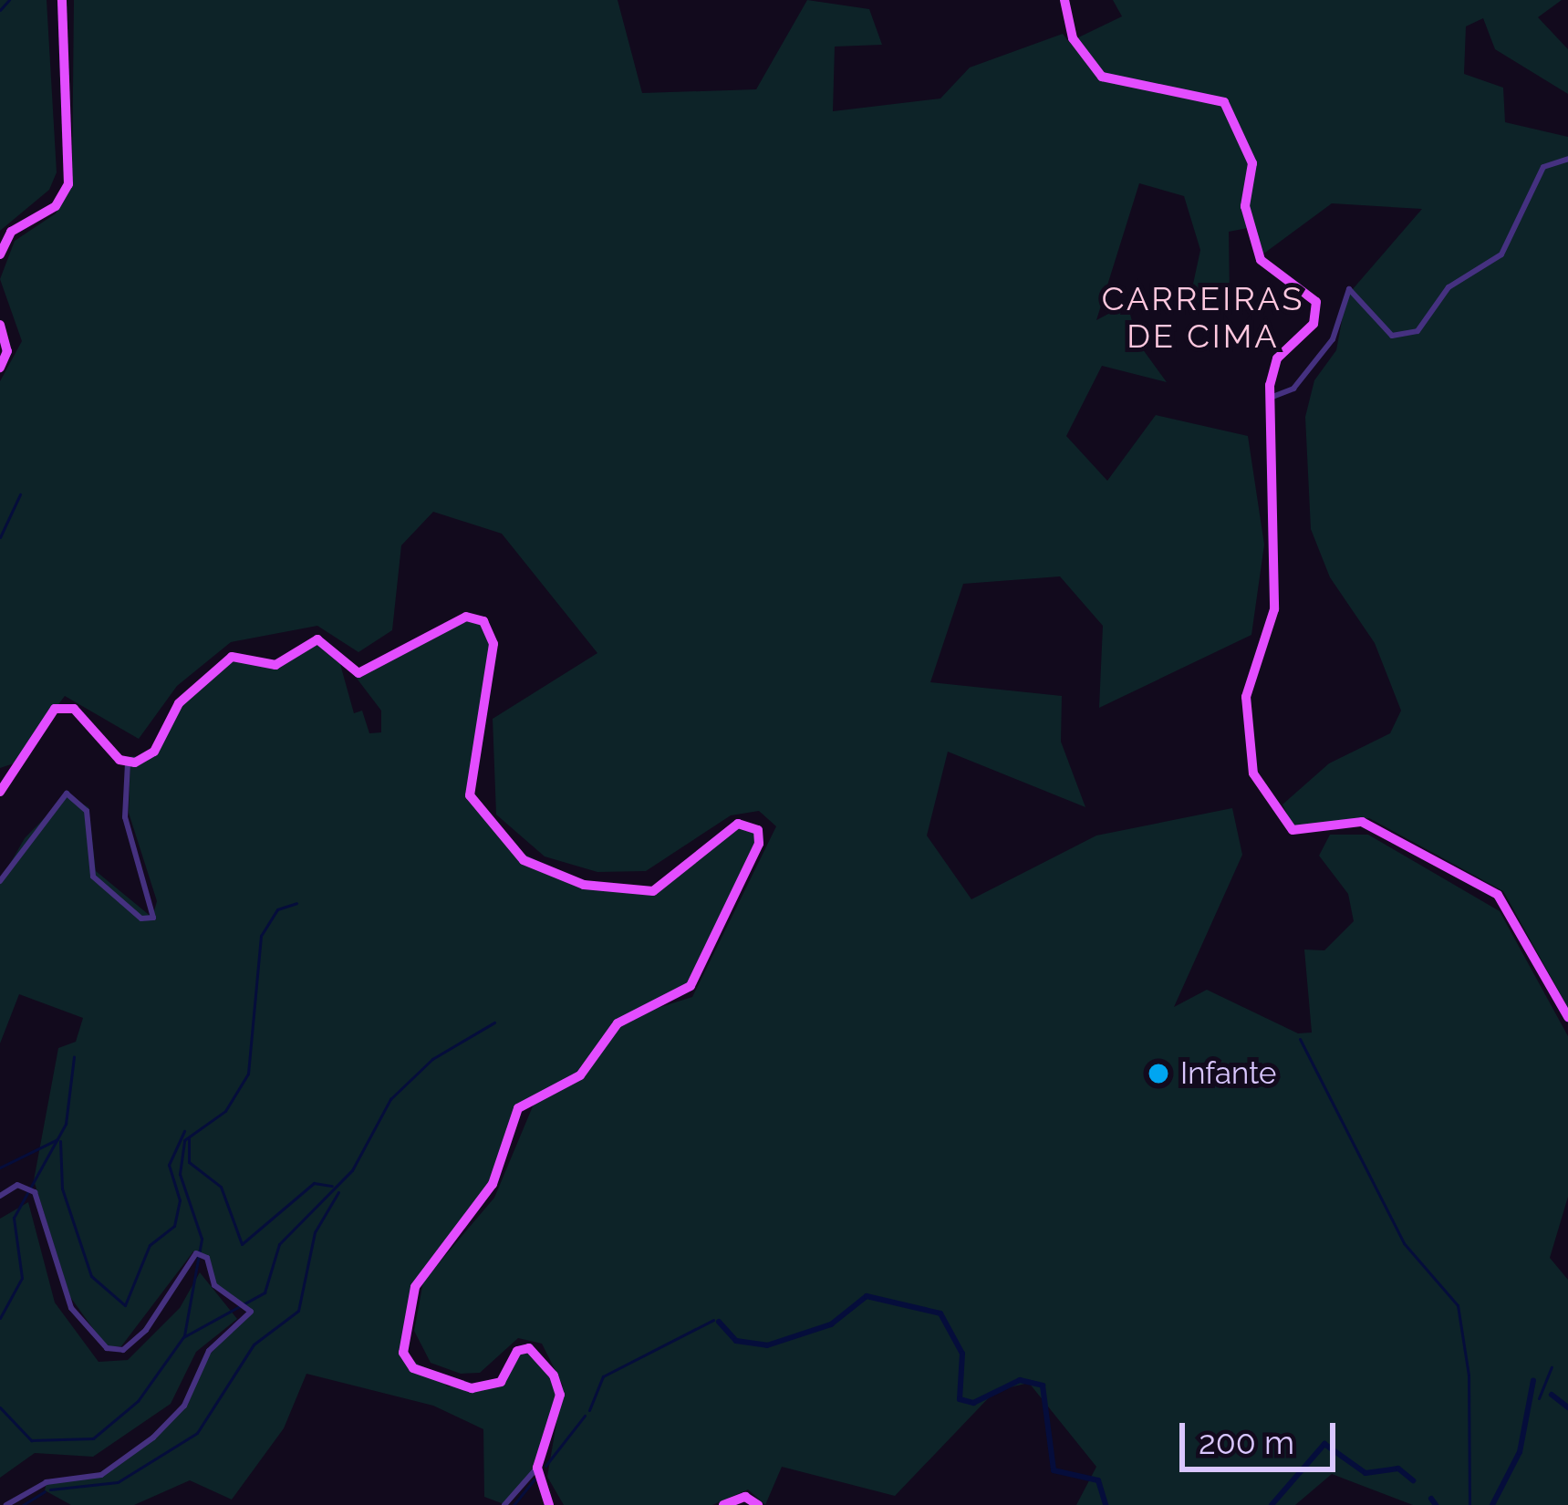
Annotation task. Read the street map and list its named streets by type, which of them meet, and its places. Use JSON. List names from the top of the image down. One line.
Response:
{"districts":["CARREIRAS DE CIMA"],"places":["Infante"],"scale_bar":"200 m"}
